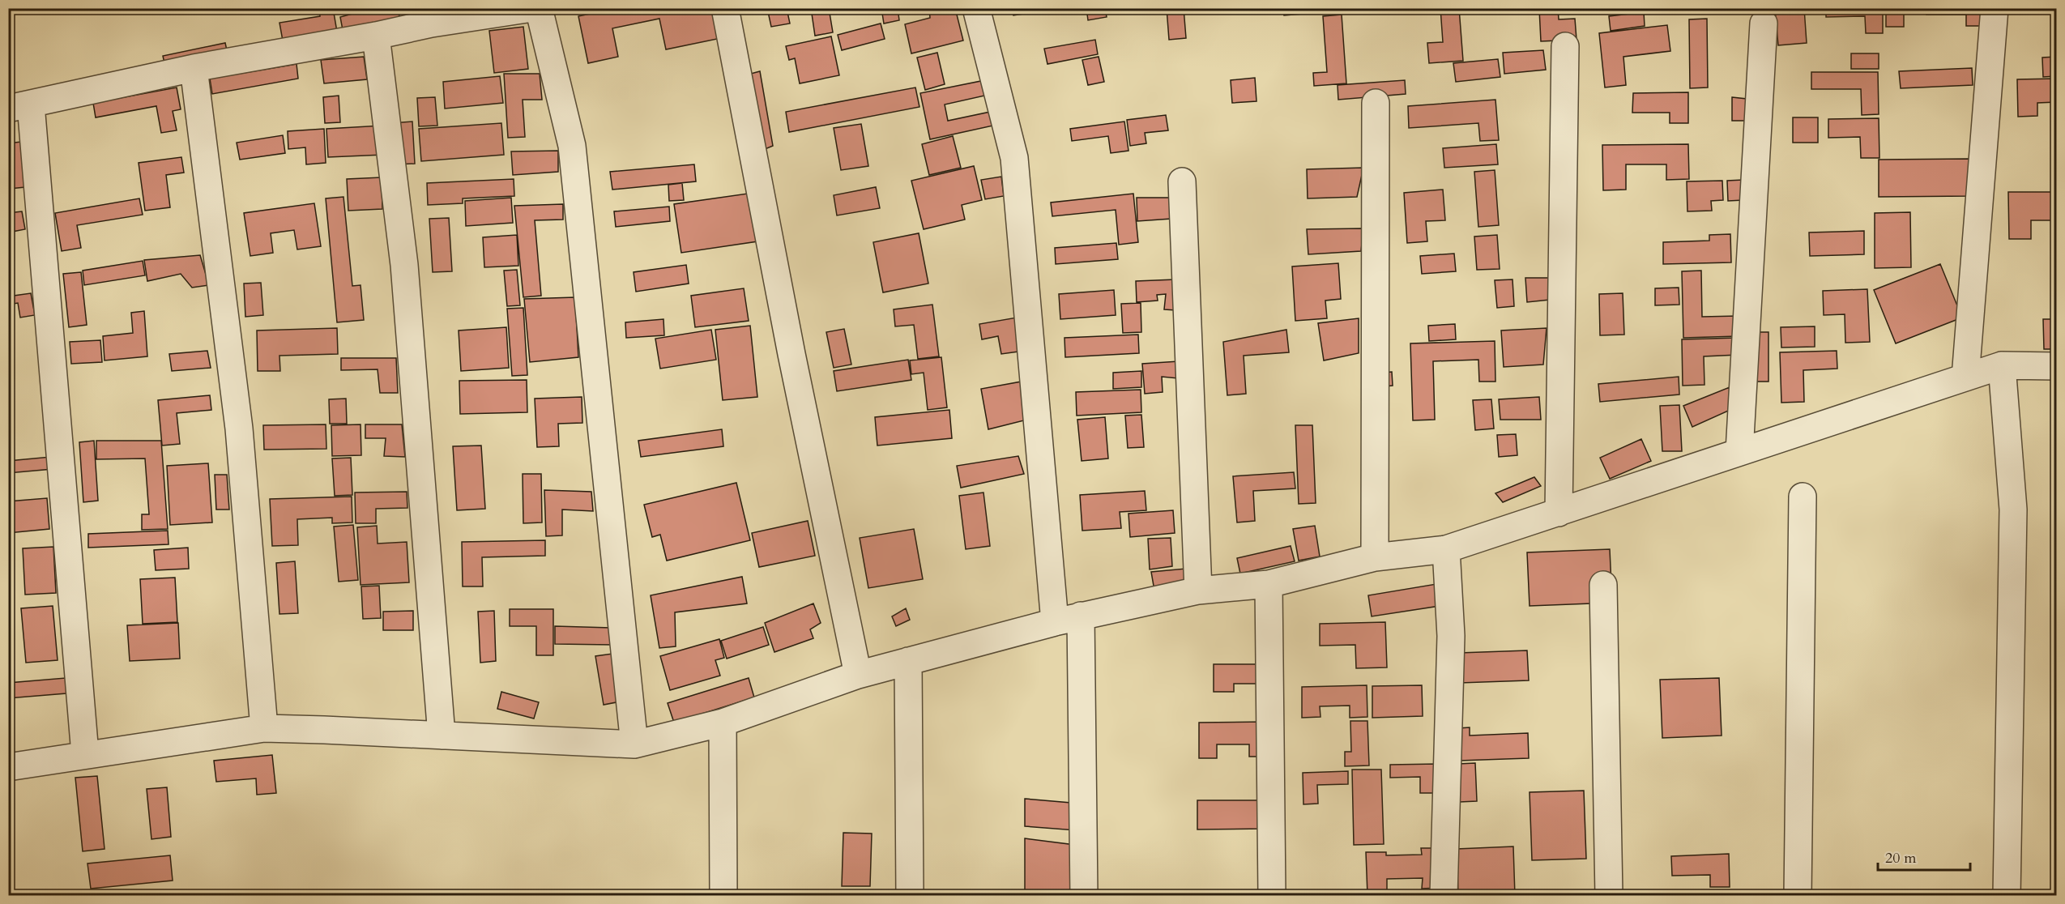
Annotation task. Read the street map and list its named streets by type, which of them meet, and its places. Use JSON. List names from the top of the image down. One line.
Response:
{"scale_bar":"20 m"}
